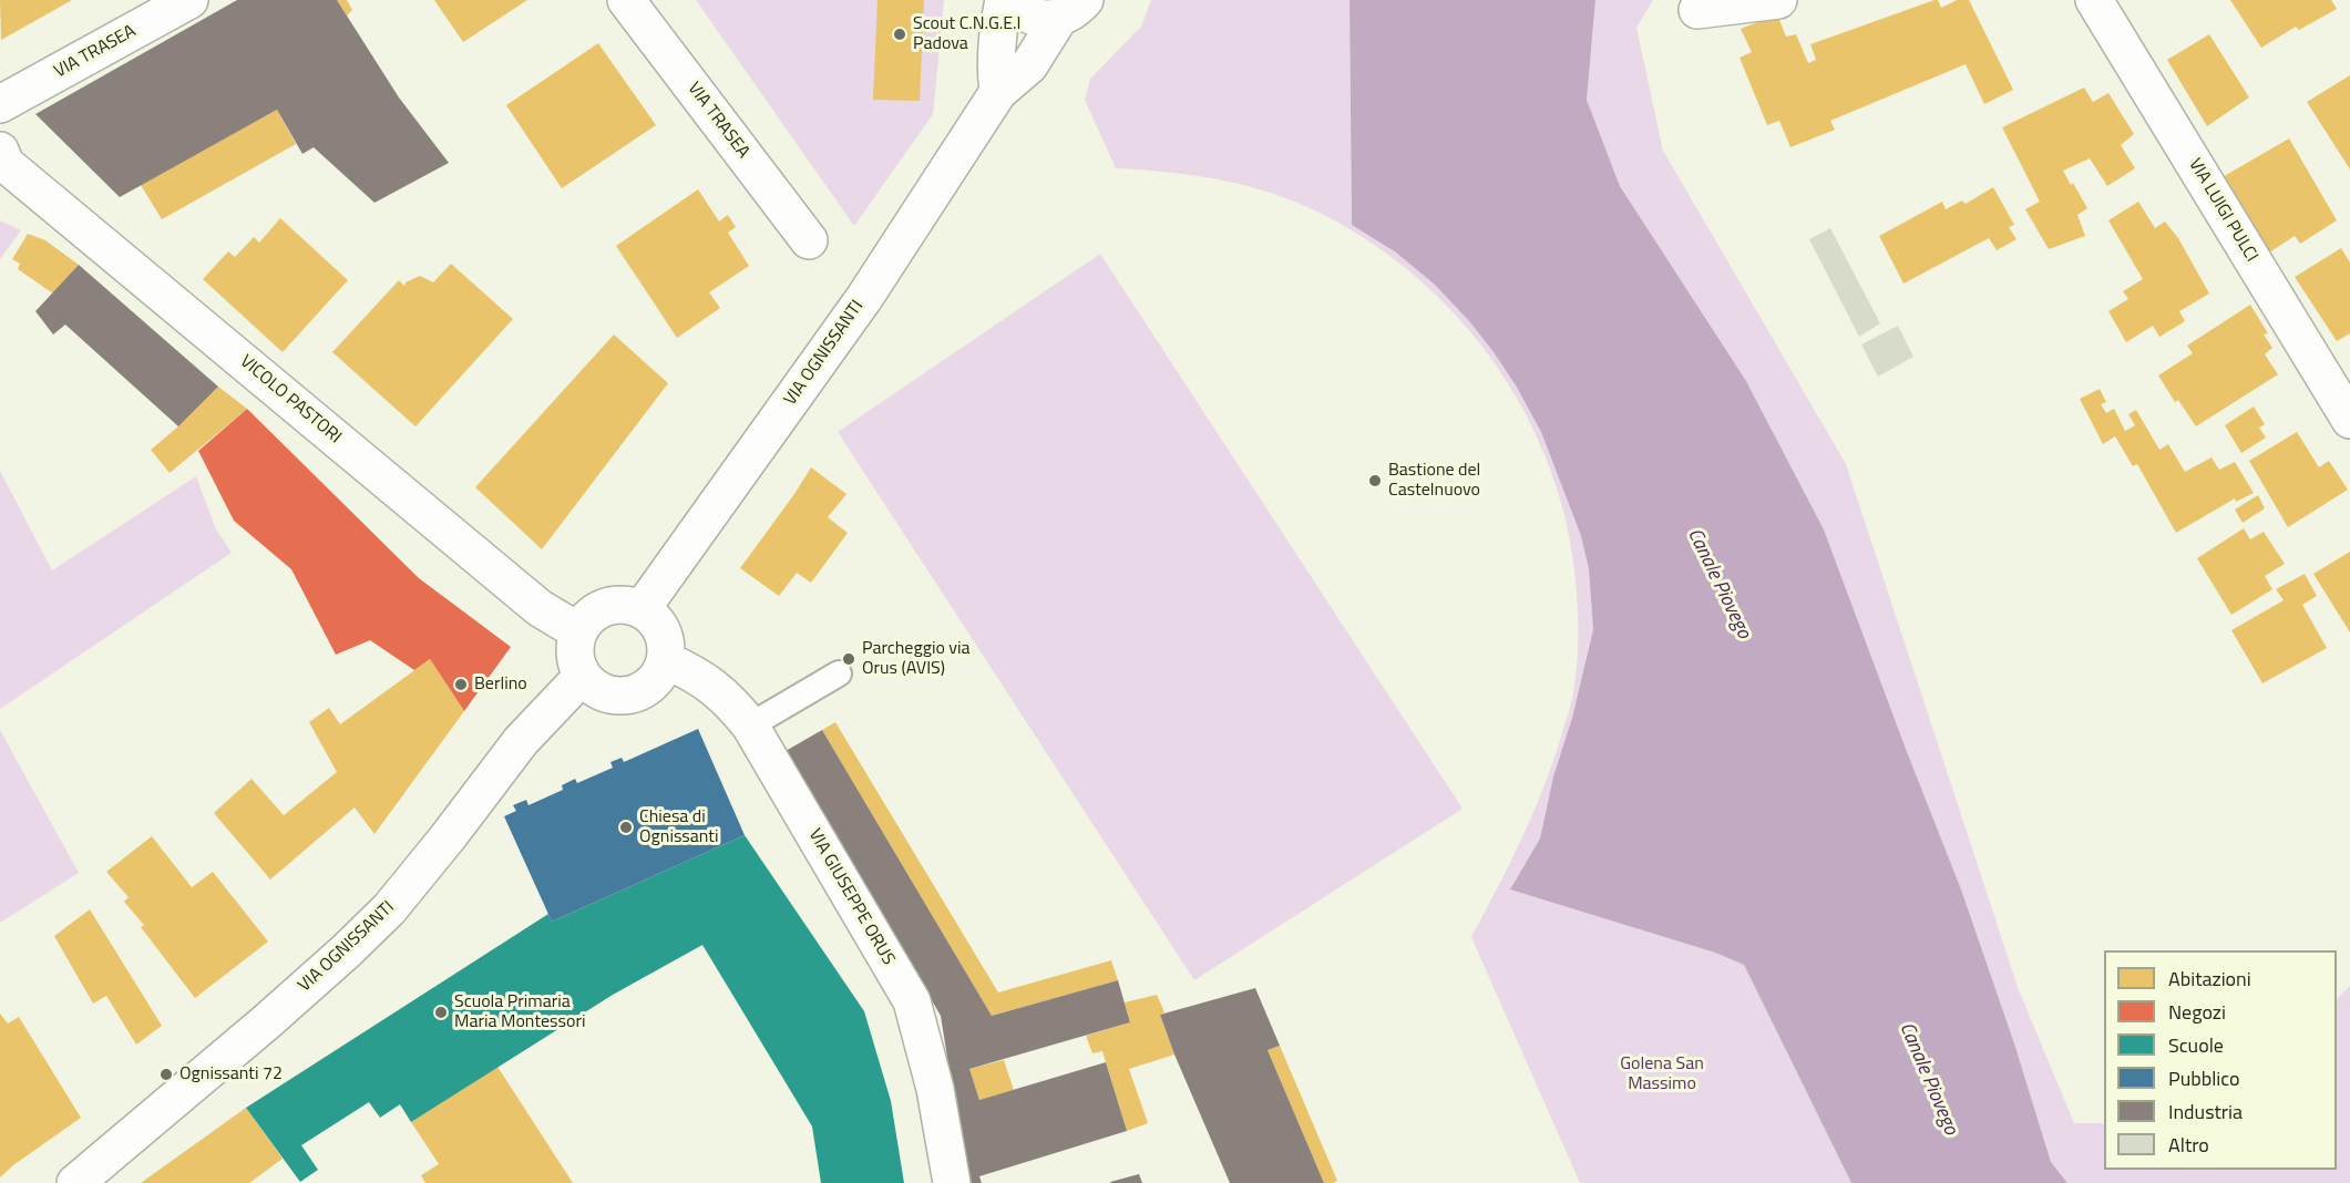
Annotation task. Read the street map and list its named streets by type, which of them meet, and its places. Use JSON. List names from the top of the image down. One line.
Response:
{"streets":{"street":["VIA TRASEA","VIA LUIGI PULCI","VIA OGNISSANTI","VICOLO PASTORI","VIA GIUSEPPE ORUS"]},"crossings":[["VIA OGNISSANTI","VICOLO PASTORI"],["VIA OGNISSANTI","VIA GIUSEPPE ORUS"],["VICOLO PASTORI","VIA GIUSEPPE ORUS"]],"water":["Canale Piovego"],"parks":["Golena San Massimo"],"places":["Scout C.N.G.E.I Padova","Bastione del Castelnuovo","Parcheggio via Orus (AVIS)","Berlino","Chiesa di Ognissanti","Scuola Primaria Maria Montessori","Ognissanti 72"],"legend":["Abitazioni","Negozi","Scuole","Pubblico","Industria","Altro"]}
